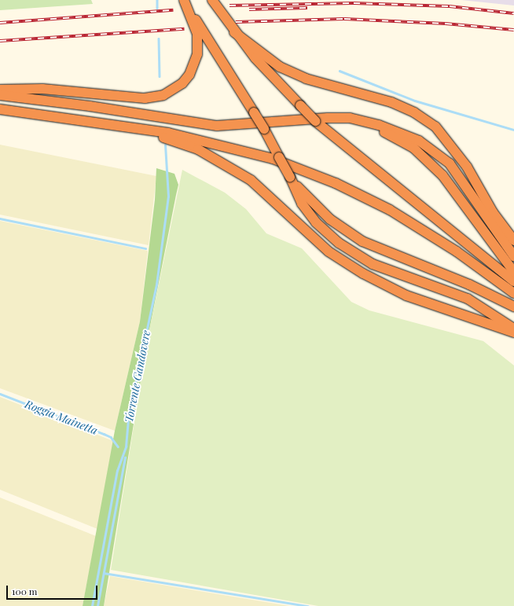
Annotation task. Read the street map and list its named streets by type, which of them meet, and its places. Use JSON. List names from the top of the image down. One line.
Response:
{"water":["Torrente Gandovere","Roggia Mainetta"],"scale_bar":"100 m"}
